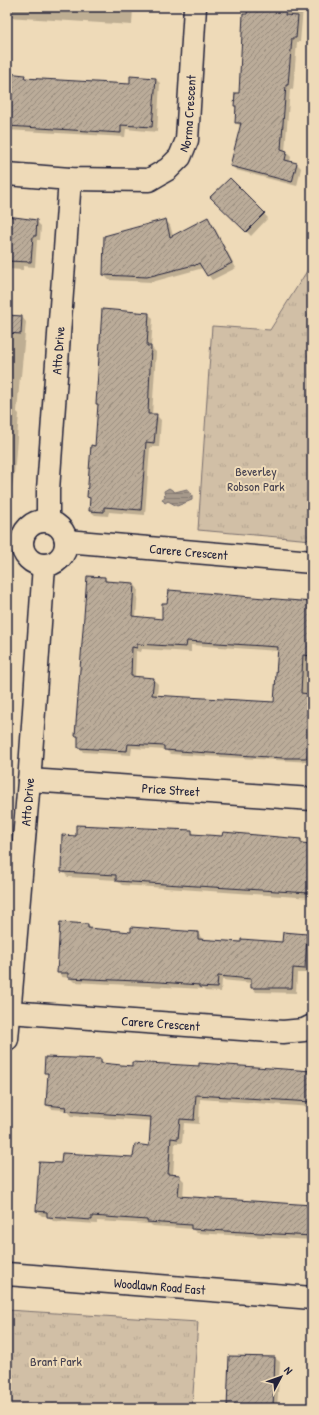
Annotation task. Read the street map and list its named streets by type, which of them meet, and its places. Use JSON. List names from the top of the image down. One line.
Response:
{"streets":{"street":["Norma Crescent","Atto Drive","Carere Crescent","Price Street","Woodlawn Road East"]},"crossings":[["Norma Crescent","Atto Drive"],["Atto Drive","Carere Crescent"],["Atto Drive","Price Street"]],"parks":["Beverley Robson Park","Brant Park"],"north":"top right"}
